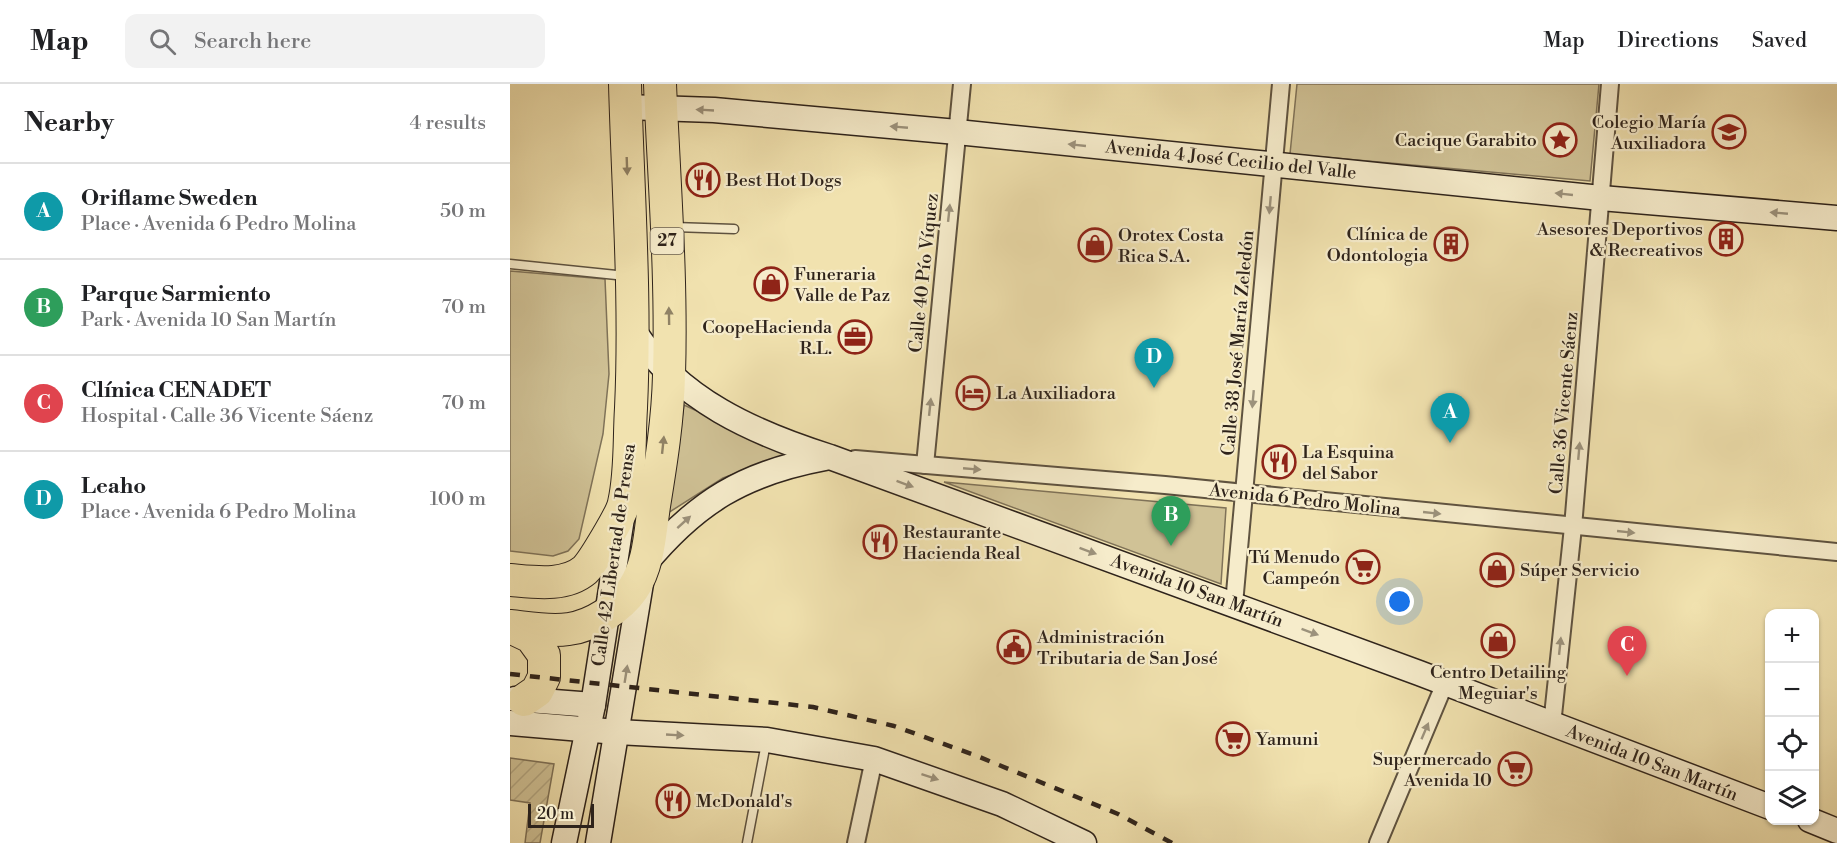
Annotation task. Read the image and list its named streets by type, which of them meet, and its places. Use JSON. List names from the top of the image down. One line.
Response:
{"streets":{"highway":["27","Calle 42 Libertad de Prensa"],"street":["Avenida 4 José Cecilio del Valle","Calle 40 Pío Víquez","Calle 38 José María Zeledón","Calle 36 Vicente Sáenz","Avenida 6 Pedro Molina","Avenida 10 San Martín"]},"crossings":[["Avenida 4 José Cecilio del Valle","Calle 40 Pío Víquez"],["Avenida 4 José Cecilio del Valle","Calle 38 José María Zeledón"],["Avenida 4 José Cecilio del Valle","Calle 36 Vicente Sáenz"],["Avenida 4 José Cecilio del Valle","Calle 42 Libertad de Prensa"],["27","Calle 42 Libertad de Prensa"],["Calle 40 Pío Víquez","Avenida 6 Pedro Molina"],["Calle 38 José María Zeledón","Avenida 6 Pedro Molina"],["Calle 38 José María Zeledón","Avenida 10 San Martín"],["Calle 36 Vicente Sáenz","Avenida 6 Pedro Molina"],["Calle 36 Vicente Sáenz","Avenida 10 San Martín"],["Avenida 6 Pedro Molina","Calle 42 Libertad de Prensa"],["Avenida 6 Pedro Molina","Avenida 10 San Martín"]],"one_way":["Avenida 4 José Cecilio del Valle","Calle 40 Pío Víquez","Calle 38 José María Zeledón","Calle 36 Vicente Sáenz","Avenida 6 Pedro Molina","Avenida 10 San Martín"],"places":{"school or university":["Colegio María Auxiliadora"],"place":["Cacique Garabito"],"restaurant":["Best Hot Dogs","La Esquina del Sabor","Restaurante Hacienda Real","McDonald's"],"building":["Asesores Deportivos & Recreativos","Clínica de Odontologia"],"shop":["Orotex Costa Rica S.A.","Funeraria Valle de Paz","Súper Servicio","Centro Detailing Meguiar's"],"office":["CoopeHacienda R.L."],"hotel":["La Auxiliadora"],"supermarket":["Tú Menudo Campeón","Yamuni","Supermercado Avenida 10"],"public building":["Administración Tributaria de San José"]},"scale_bar":"20 m","page":{"header":"Map","search":"Search here","nav":["Map","Directions","Saved"],"heading":["Nearby","4 results"],"list":[{"mark":"A","name":"Oriflame Sweden","note":"Place · Avenida 6 Pedro Molina","value":"50 m"},{"mark":"B","name":"Parque Sarmiento","note":"Park · Avenida 10 San Martín","value":"70 m"},{"mark":"C","name":"Clínica CENADET","note":"Hospital · Calle 36 Vicente Sáenz","value":"70 m"},{"mark":"D","name":"Leaho","note":"Place · Avenida 6 Pedro Molina","value":"100 m"}],"pins":["D","A","B","C"],"map_buttons":["+","−"],"scale":"20 m"}}
